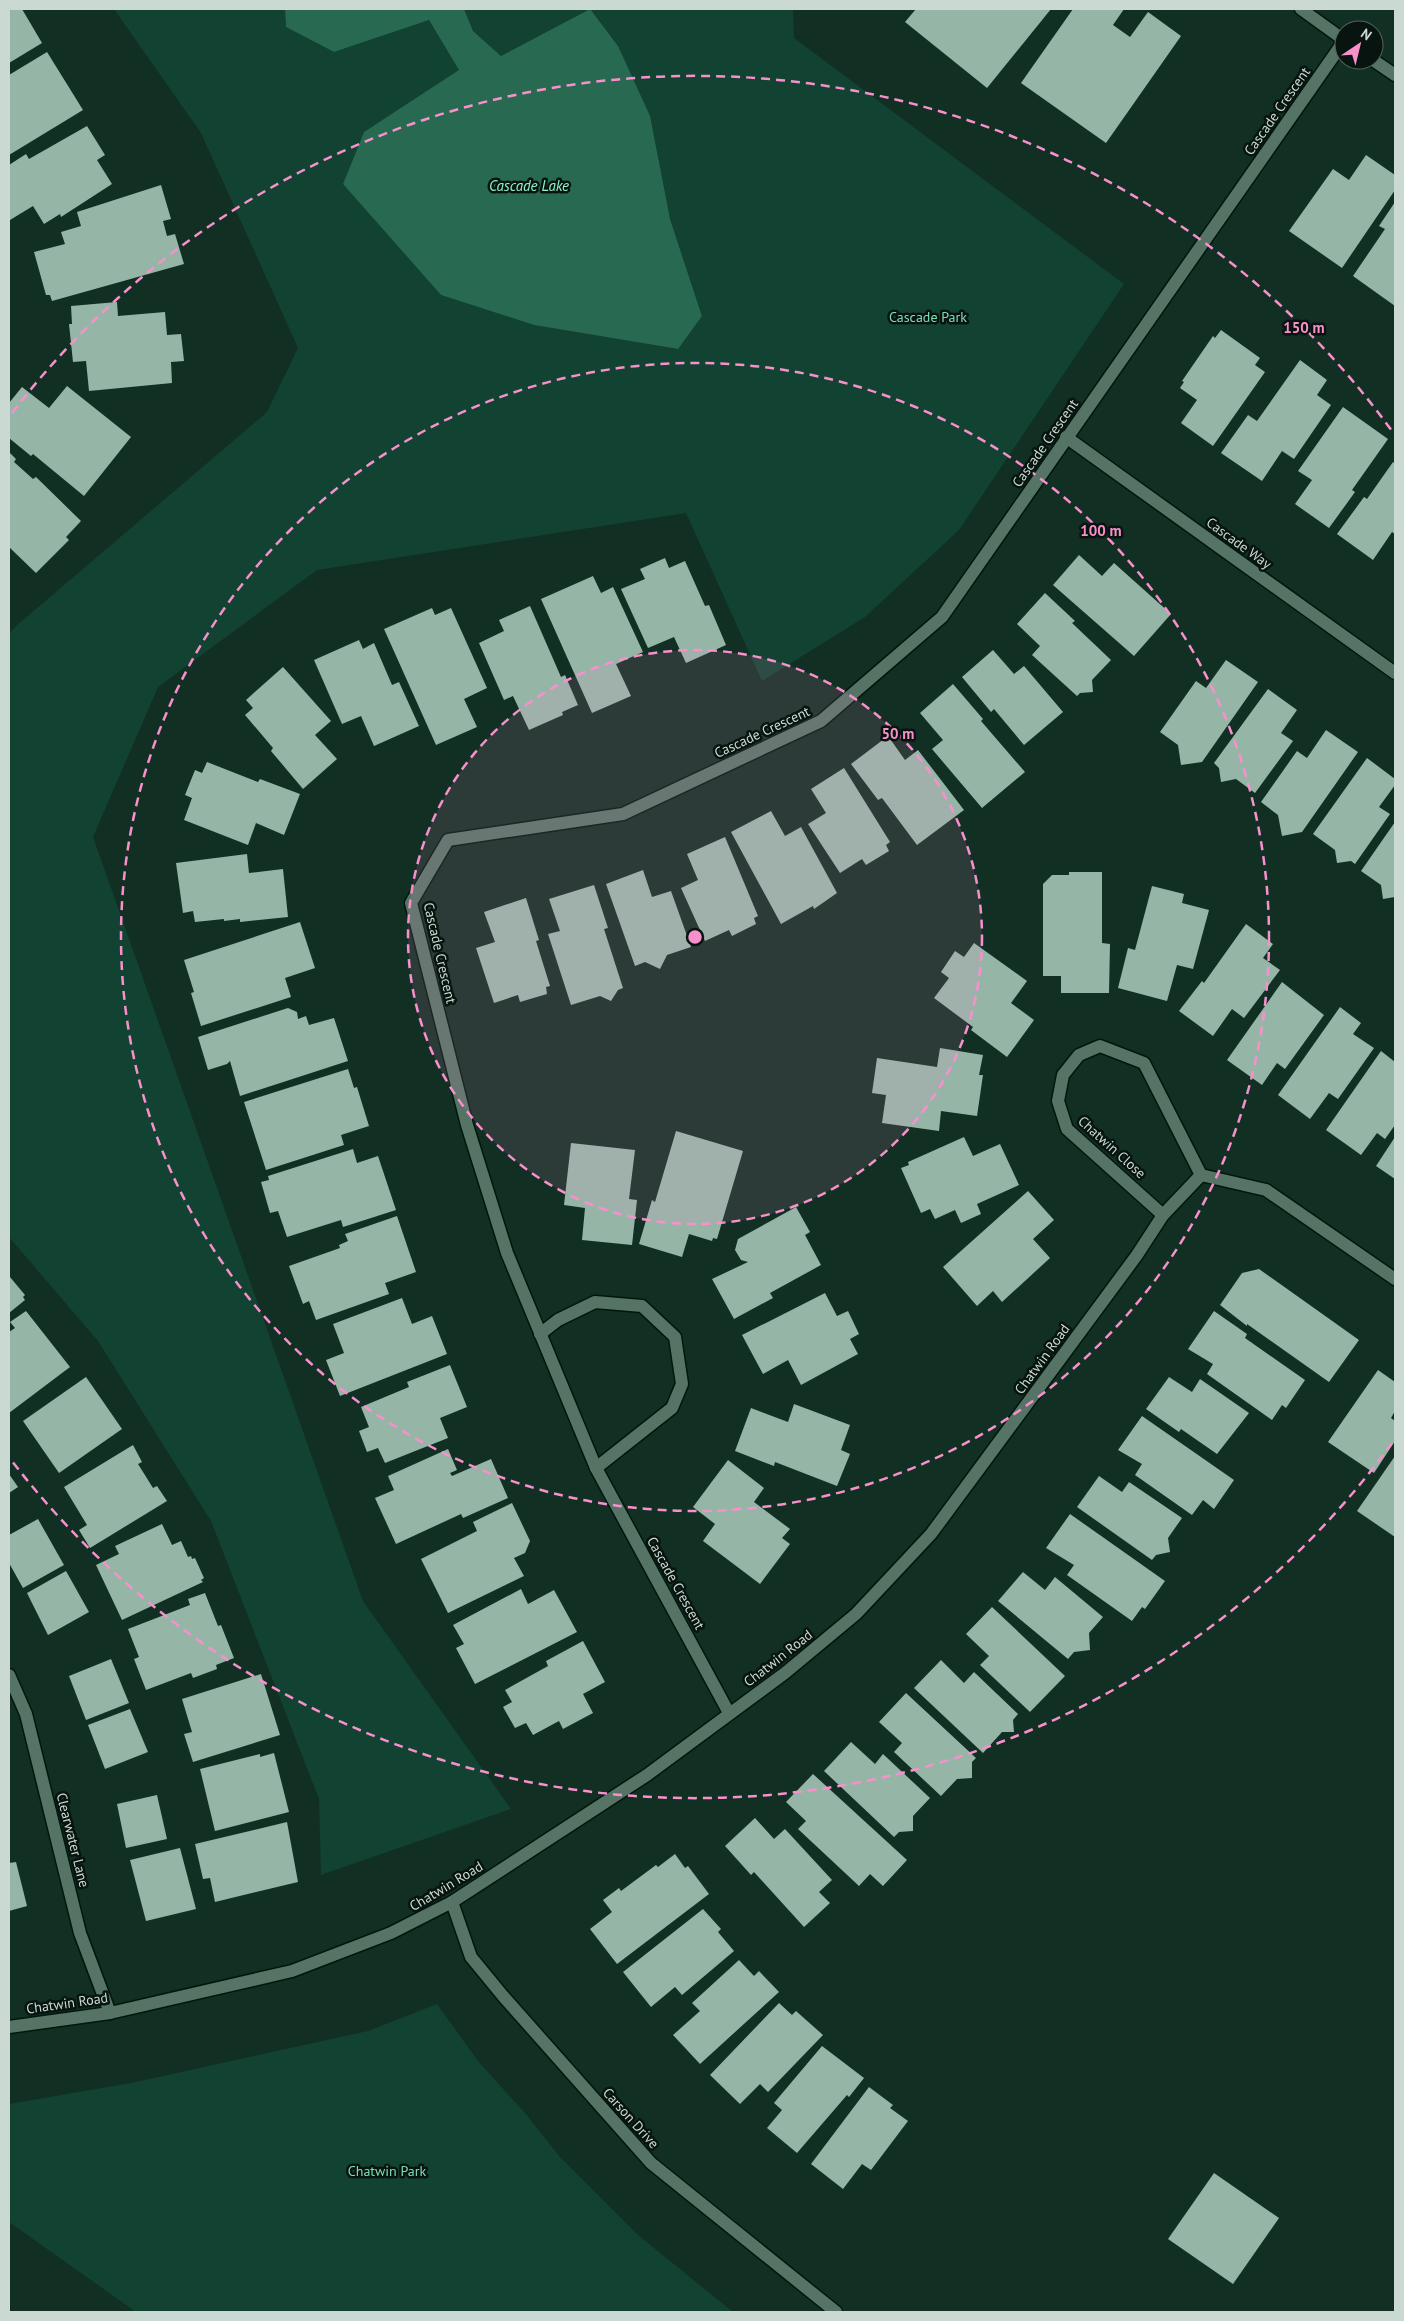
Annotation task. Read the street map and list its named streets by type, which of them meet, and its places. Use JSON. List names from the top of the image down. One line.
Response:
{"streets":{"street":["Cascade Crescent","Cascade Way","Chatwin Close","Chatwin Road","Clearwater Lane","Carson Drive"]},"crossings":[["Cascade Crescent","Cascade Way"],["Cascade Crescent","Chatwin Road"],["Chatwin Close","Chatwin Road"],["Chatwin Road","Clearwater Lane"],["Chatwin Road","Carson Drive"]],"water":["Cascade Lake"],"parks":["Cascade Park","Chatwin Park"],"north":"top right","rings":["150 m","100 m","50 m"]}
